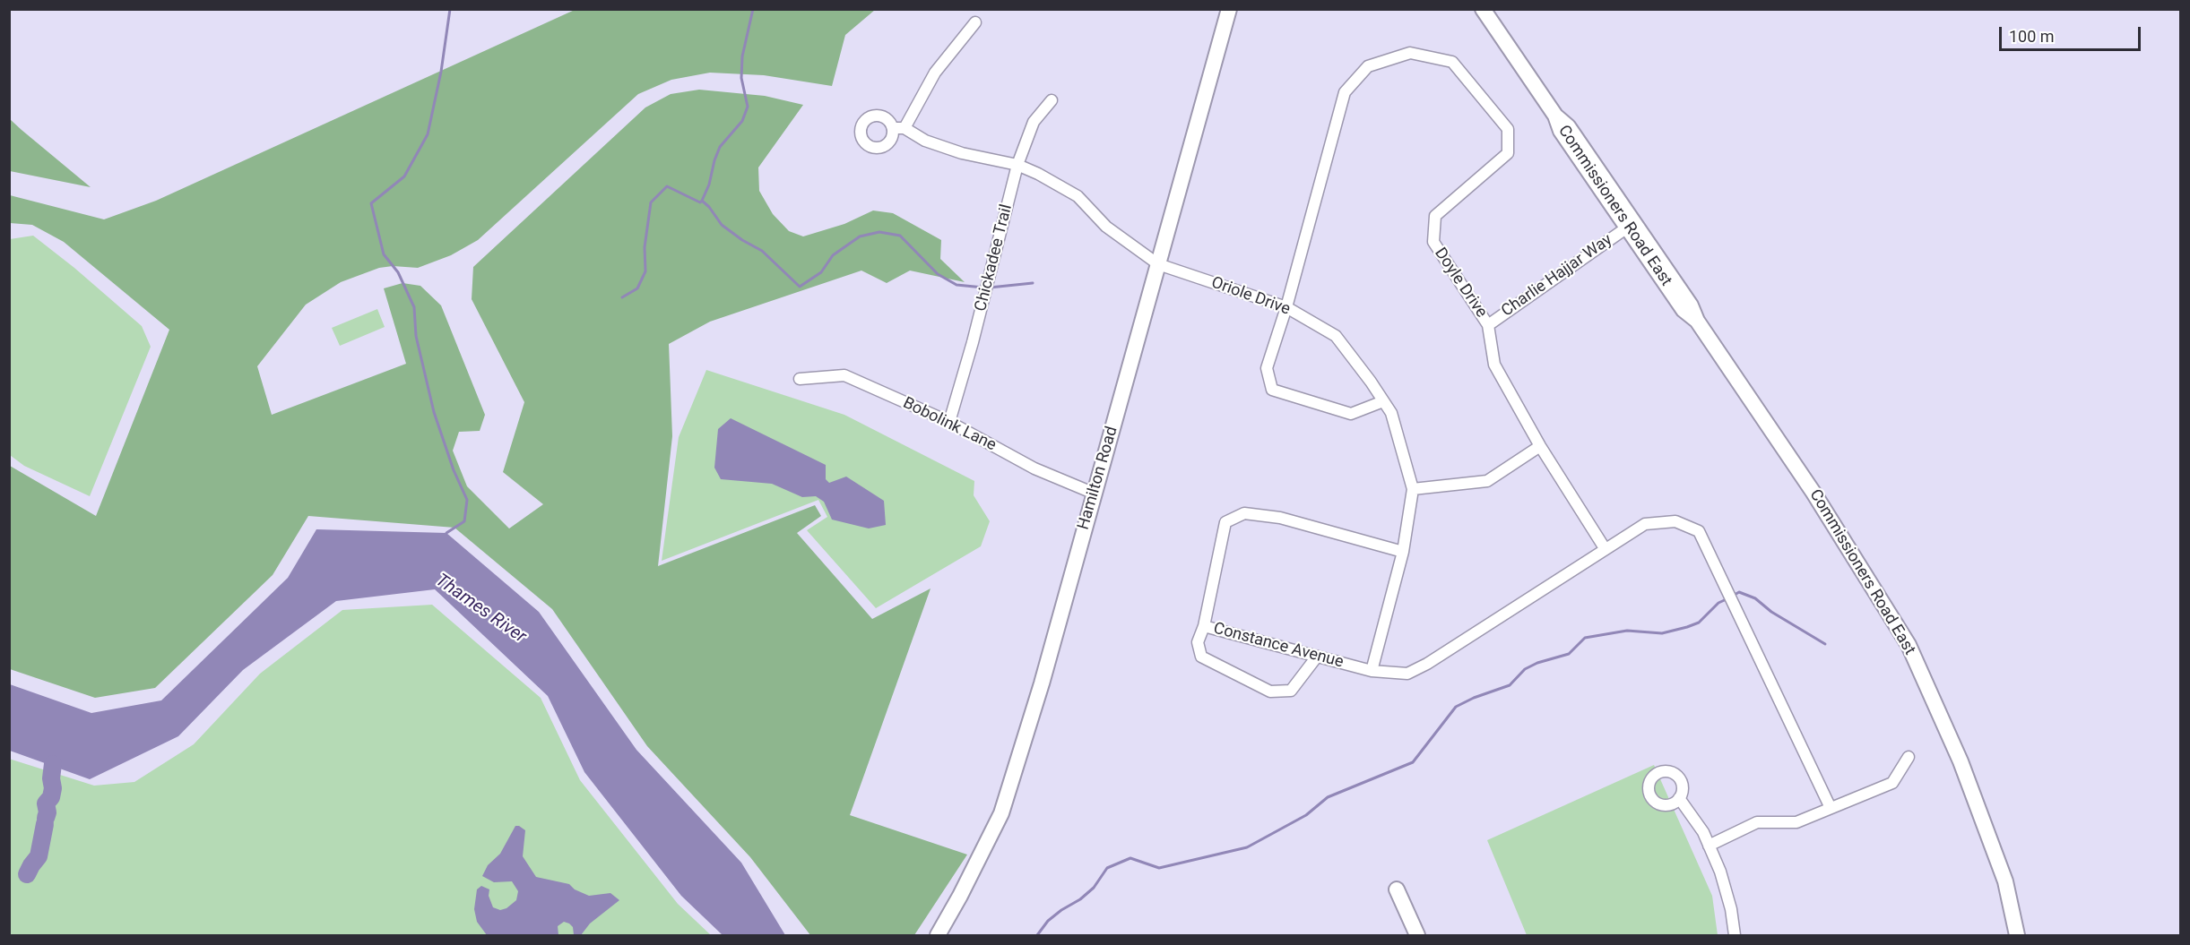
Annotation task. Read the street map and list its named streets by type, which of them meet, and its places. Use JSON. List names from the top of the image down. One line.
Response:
{"streets":{"main road":["Commissioners Road East","Hamilton Road"],"street":["Chickadee Trail","Charlie Hajjar Way","Doyle Drive","Oriole Drive","Bobolink Lane","Constance Avenue"]},"crossings":[["Commissioners Road East","Charlie Hajjar Way"],["Chickadee Trail","Oriole Drive"],["Chickadee Trail","Bobolink Lane"],["Charlie Hajjar Way","Doyle Drive"],["Doyle Drive","Oriole Drive"],["Doyle Drive","Constance Avenue"],["Oriole Drive","Hamilton Road"],["Oriole Drive","Constance Avenue"],["Bobolink Lane","Hamilton Road"]],"water":["Thames River"],"scale_bar":"100 m"}
